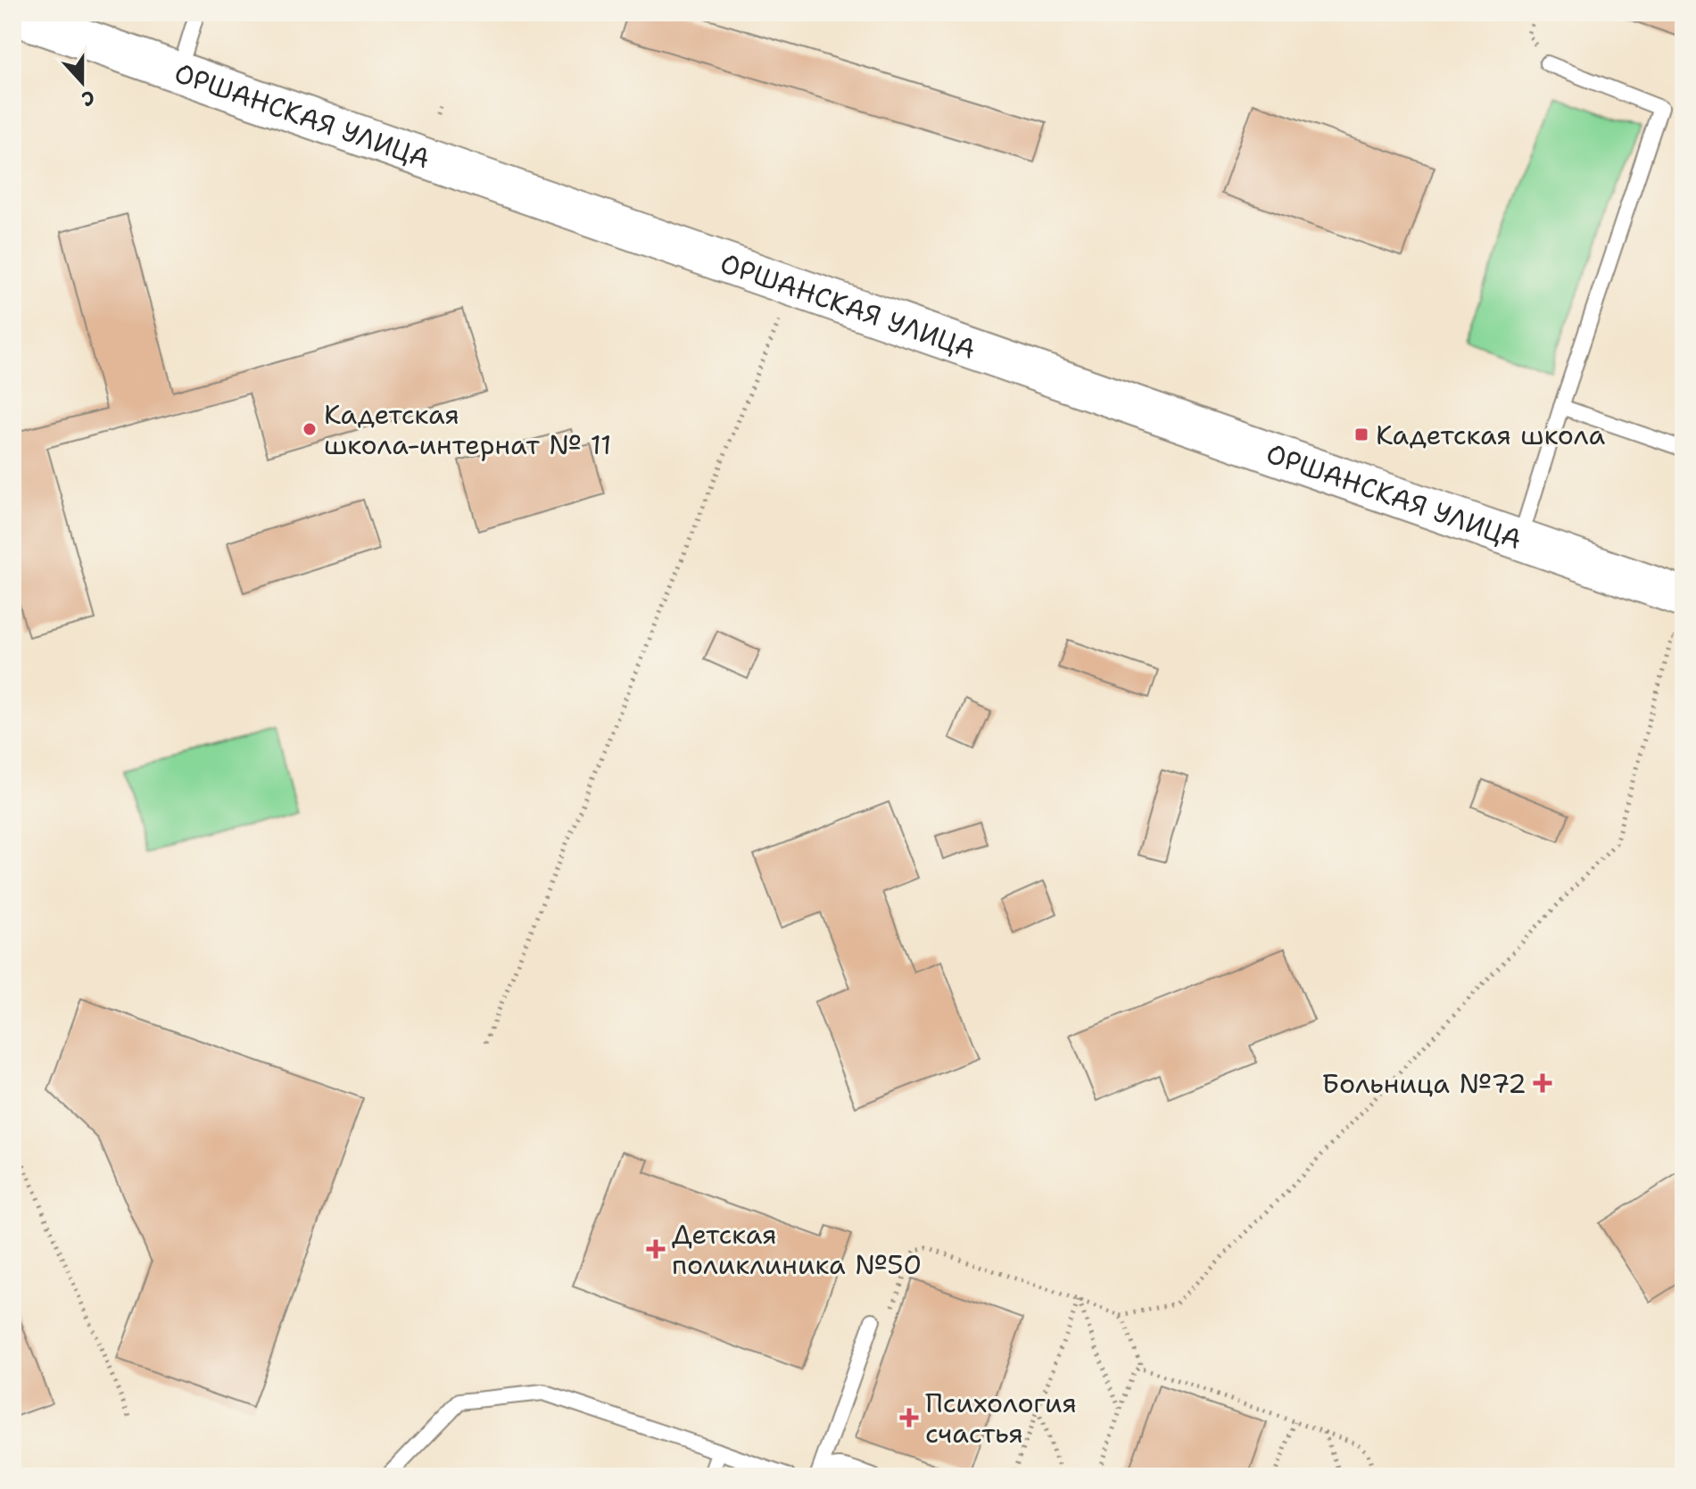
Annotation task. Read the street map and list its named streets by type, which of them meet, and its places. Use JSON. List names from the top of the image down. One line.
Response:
{"streets":{"street":["ОРШАНСКАЯ УЛИЦА"]},"places":{"other":["Кадетская школа-интернат № 11"],"transit":["Кадетская школа"],"health":["Больница №72","Детская поликлиника №50","Психология счастья"]},"north":"bottom"}
